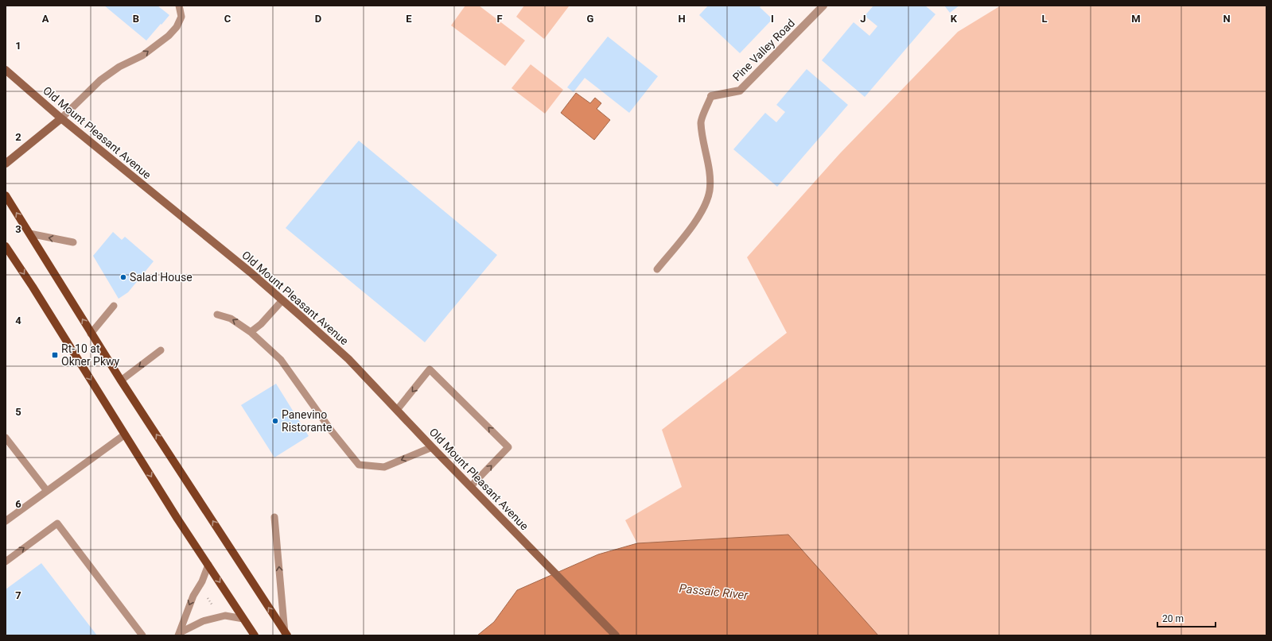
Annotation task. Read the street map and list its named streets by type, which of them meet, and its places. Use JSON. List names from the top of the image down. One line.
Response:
{"streets":{"street":["Pine Valley Road","Old Mount Pleasant Avenue"]},"water":["Passaic River"],"places":{"other":["Salad House","Panevino Ristorante"],"transit":["Rt-10 at Okner Pkwy"]},"scale_bar":"20 m","grid":{"columns":["A","B","C","D","E","F","G","H","I","J","K","L","M","N"],"rows":["1","2","3","4","5","6","7"]}}
